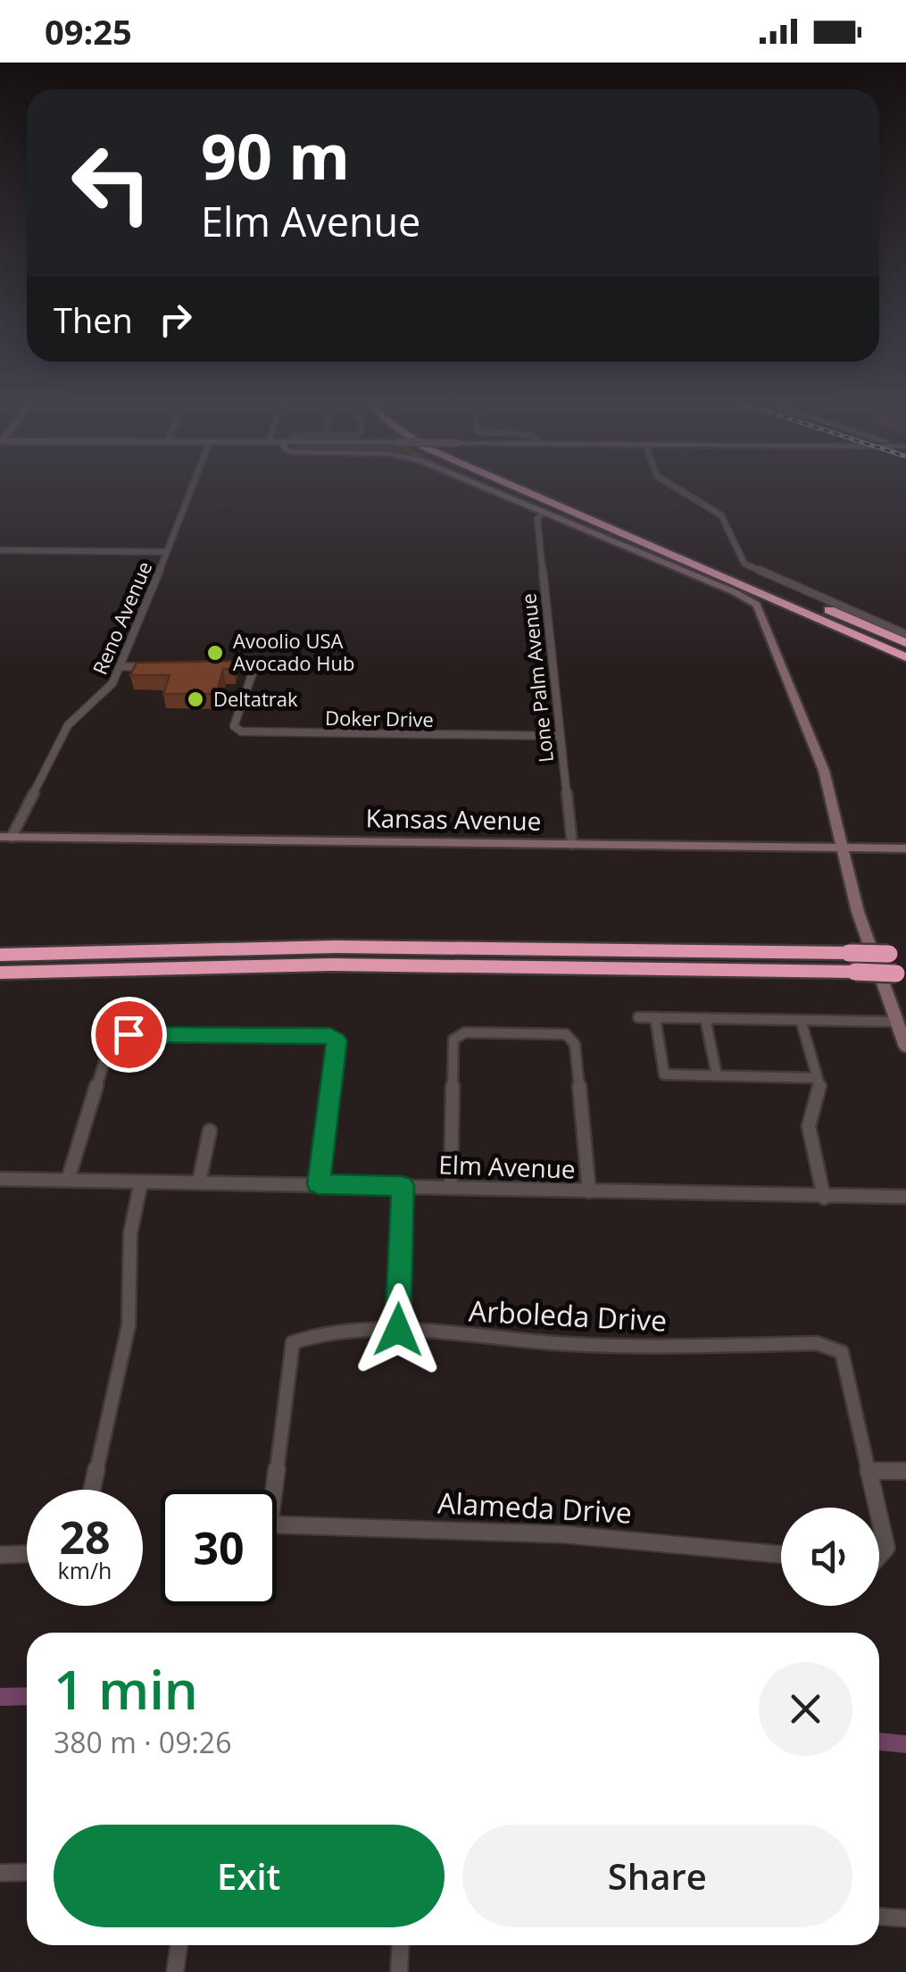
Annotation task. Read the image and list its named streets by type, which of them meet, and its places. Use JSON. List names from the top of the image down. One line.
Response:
{"streets":{"street":["Reno Avenue","Lone Palm Avenue","Doker Drive","Kansas Avenue","Elm Avenue","Arboleda Drive","Alameda Drive"]},"crossings":[["Reno Avenue","Kansas Avenue"],["Lone Palm Avenue","Doker Drive"],["Lone Palm Avenue","Kansas Avenue"]],"places":["Avoolio USA Avocado Hub","Deltatrak"],"page":{"status":"09:25","turn":["90 m","Elm Avenue"],"then":"Then","speed":"28 km/h","limit":"30","heading":["1 min","380 m · 09:26"],"buttons":["Exit","Share"]}}
